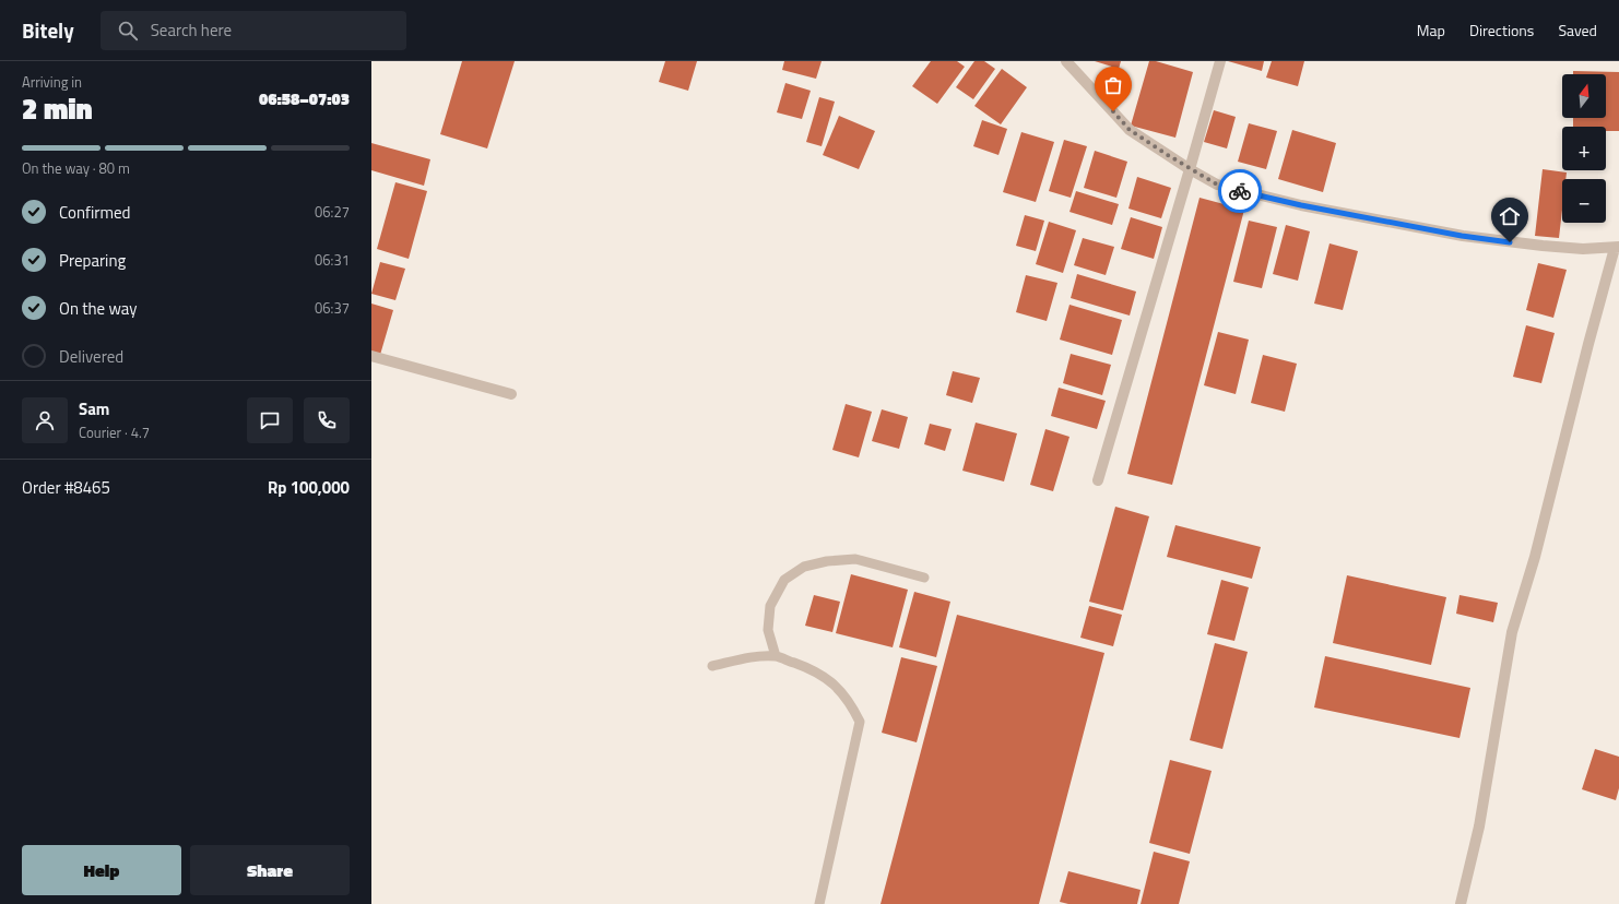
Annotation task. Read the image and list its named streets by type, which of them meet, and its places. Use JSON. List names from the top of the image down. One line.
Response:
{"north":"top","page":{"header":"Bitely","search":"Search here","nav":["Map","Directions","Saved"],"heading":["2 min","Arriving in","06:58–07:03"],"panel":["Sam","Courier · 4.7","Order #8465","Rp 100,000"],"map_buttons":["+","−"],"bar":"On the way · 80 m","list":[["Confirmed","06:27"],["Preparing","06:31"],["On the way","06:37"],"Delivered"],"buttons":["Help","Share"]}}
